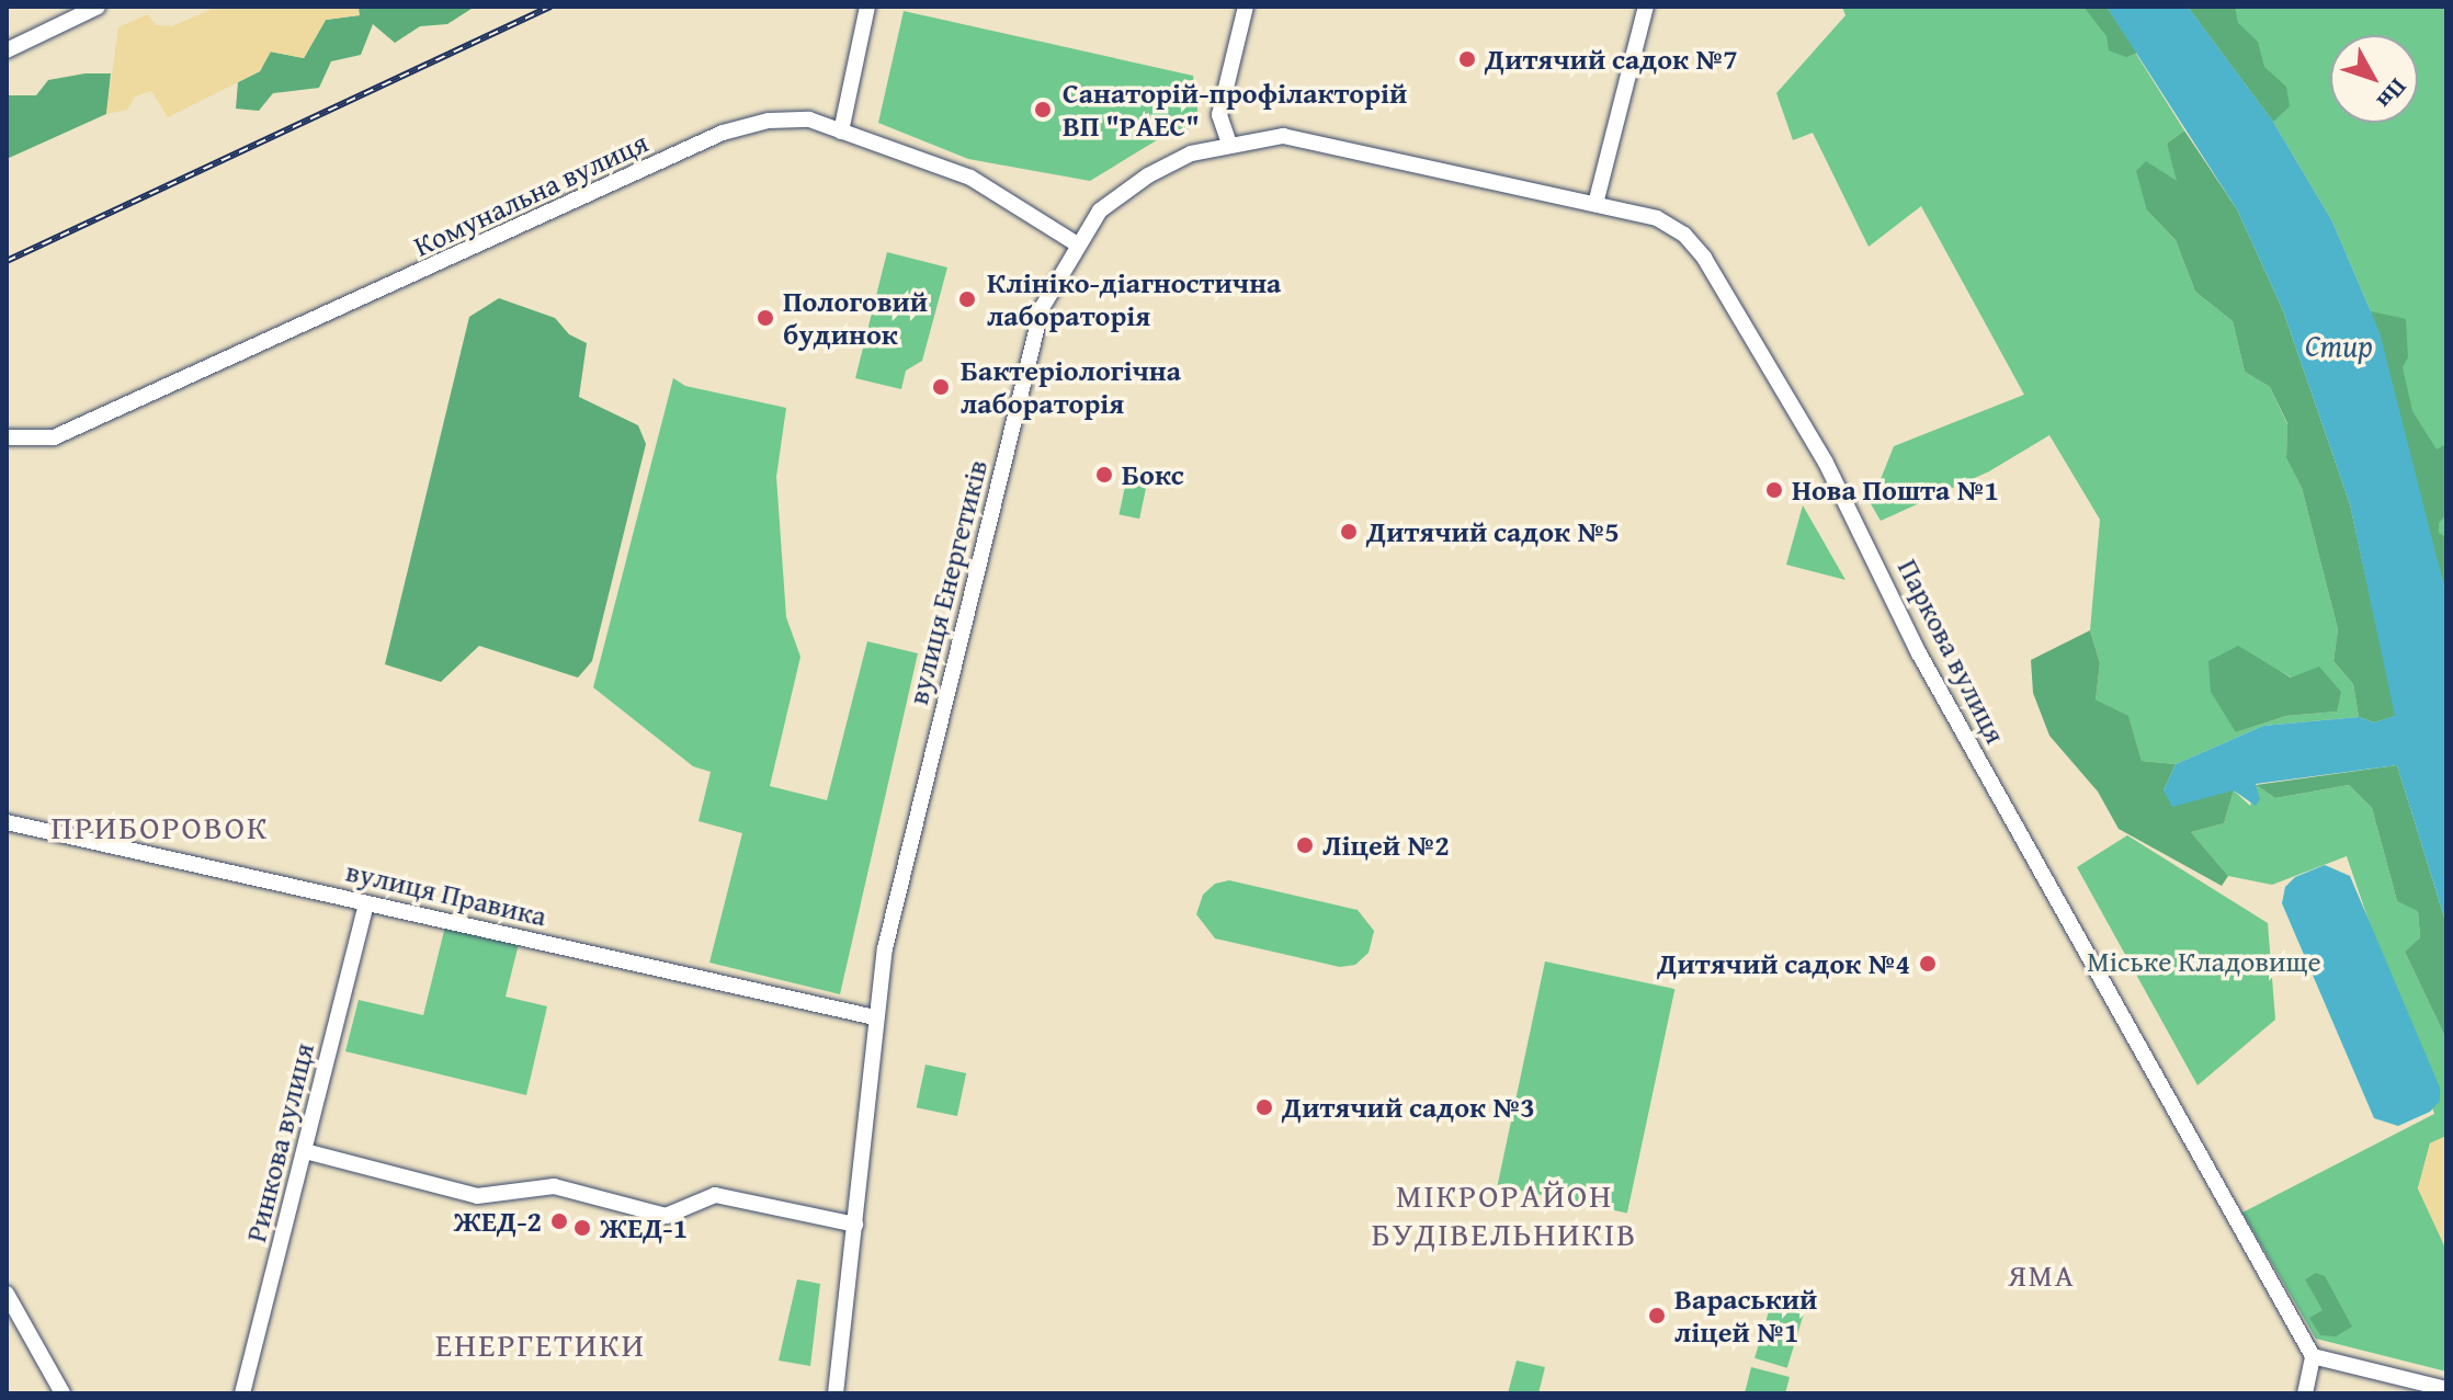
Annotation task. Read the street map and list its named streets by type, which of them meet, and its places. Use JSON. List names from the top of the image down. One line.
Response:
{"streets":{"street":["Комунальна вулиця","вулиця Енергетиків","Паркова вулиця","вулиця Правика","Ринкова вулиця"]},"crossings":[["Комунальна вулиця","вулиця Енергетиків"],["вулиця Енергетиків","Паркова вулиця"],["вулиця Енергетиків","вулиця Правика"],["вулиця Правика","Ринкова вулиця"]],"districts":["ПРИБОРОВОК","МІКРОРАЙОН БУДІВЕЛЬНИКІВ","ЯМА","ЕНЕРГЕТИКИ"],"water":["Стир"],"parks":["Міське Кладовище"],"places":["Дитячий садок №7","Санаторій-профілакторій ВП \"РАЕС\"","Клініко-діагностична лабораторія","Пологовий будинок","Бактеріологічна лабораторія","Бокс","Нова Пошта №1","Дитячий садок №5","Ліцей №2","Дитячий садок №4","Дитячий садок №3","ЖЕД-2","ЖЕД-1","Вараський ліцей №1"],"north":"bottom right"}
